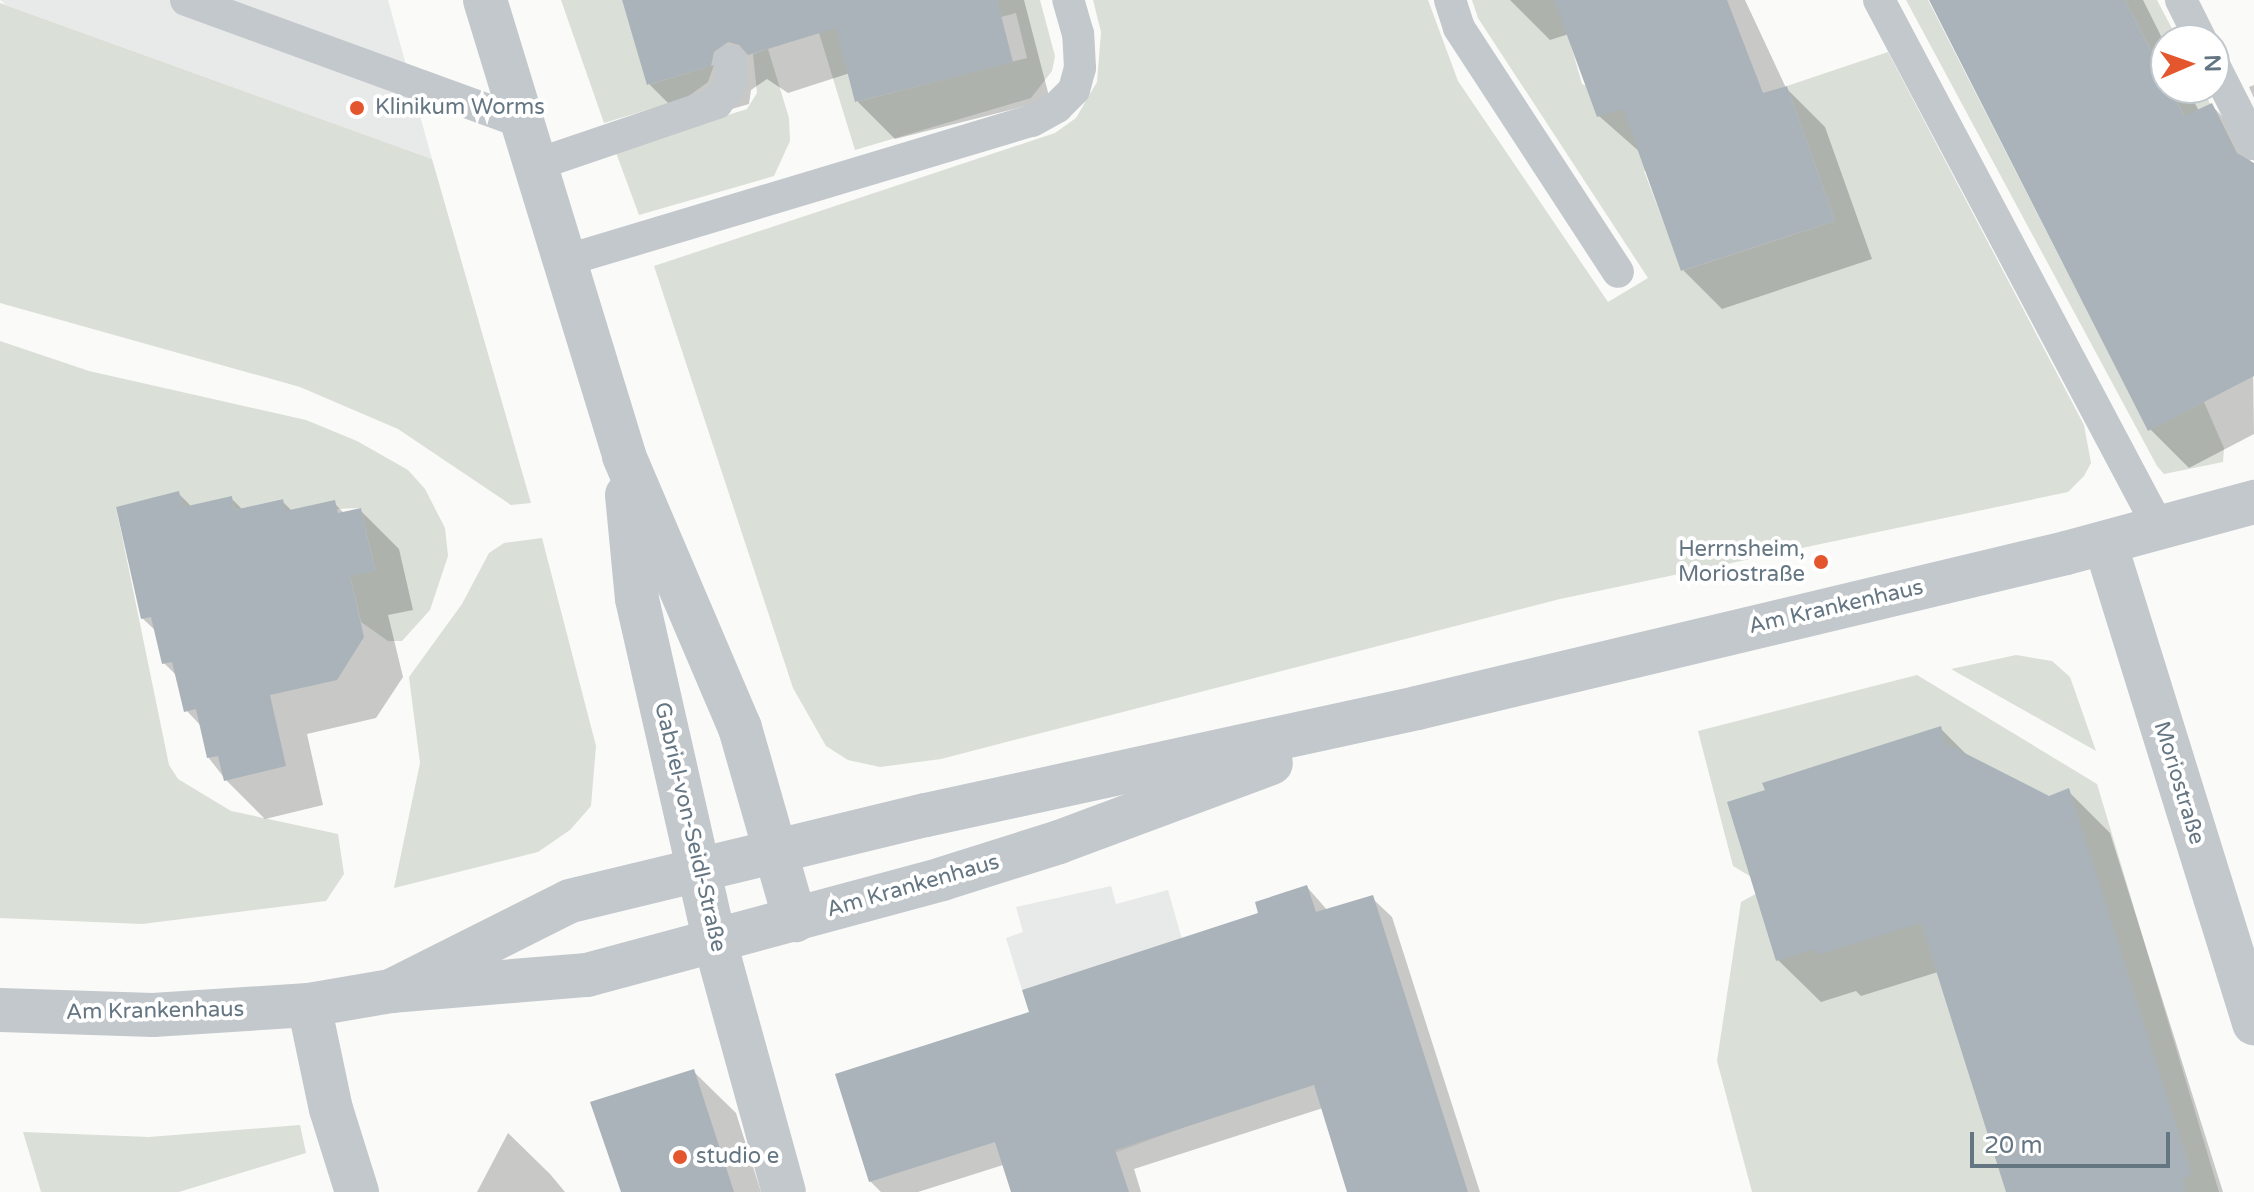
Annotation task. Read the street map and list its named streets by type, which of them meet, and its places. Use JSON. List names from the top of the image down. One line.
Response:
{"streets":{"street":["Am Krankenhaus","Moriostraße","Gabriel-von-Seidl-Straße"]},"crossings":[["Am Krankenhaus","Moriostraße"],["Am Krankenhaus","Gabriel-von-Seidl-Straße"]],"places":["Klinikum Worms","Herrnsheim, Moriostraße","studio e"],"scale_bar":"20 m","north":"right"}
